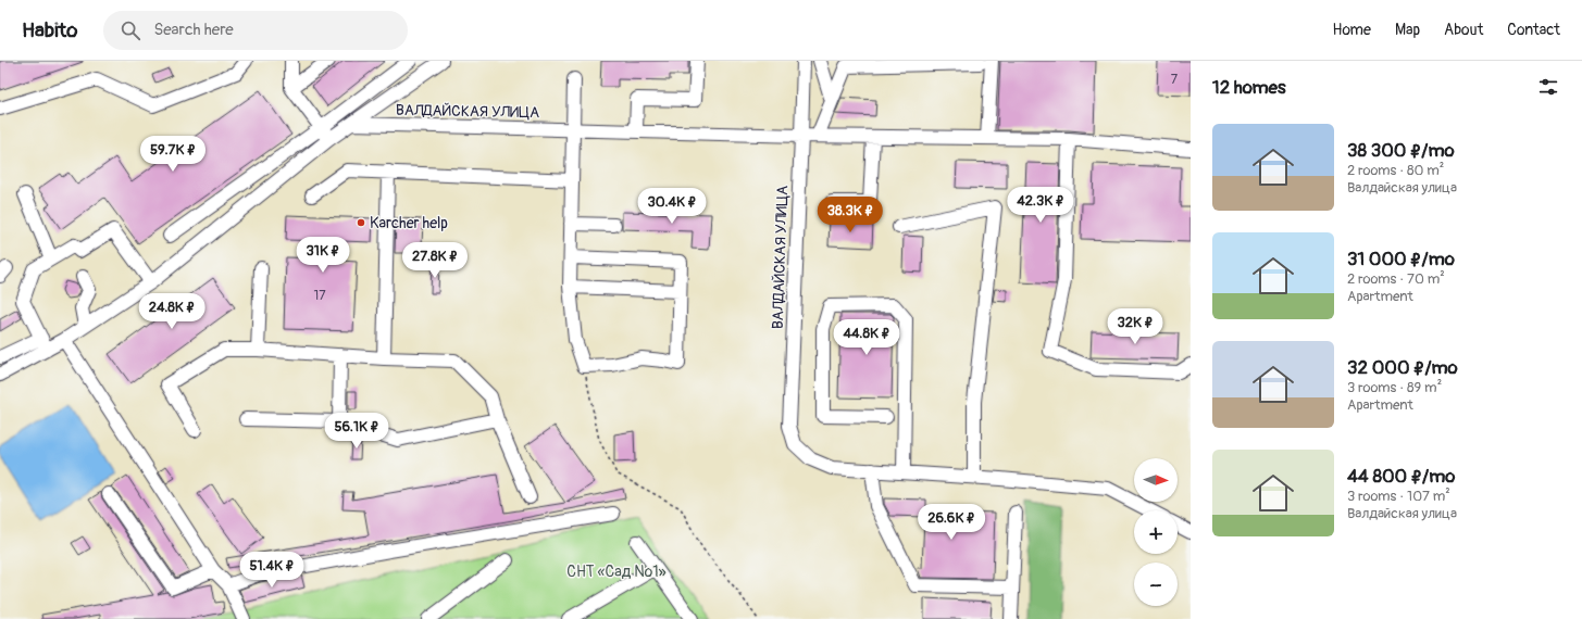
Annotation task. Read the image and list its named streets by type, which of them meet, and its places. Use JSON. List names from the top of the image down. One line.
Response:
{"streets":{"street":["ВАЛДАЙСКАЯ УЛИЦА"]},"parks":["СНТ «Сад №1»"],"places":["Karcher help"],"house_numbers":["7","17"],"north":"right","page":{"header":"Habito","search":"Search here","nav":["Home","Map","About","Contact"],"heading":"12 homes","list":[{"name":"38 300 ₽/mo","note":"2 rooms · 80 m² · Валдайская улица"},{"name":"31 000 ₽/mo","note":"2 rooms · 70 m² · Apartment"},{"name":"32 000 ₽/mo","note":"3 rooms · 89 m² · Apartment"},{"name":"44 800 ₽/mo","note":"3 rooms · 107 m² · Валдайская улица"}],"price":["59.7K ₽","42.3K ₽","30.4K ₽","38.3K ₽","31K ₽","27.8K ₽","24.8K ₽","32K ₽","44.8K ₽","56.1K ₽","26.6K ₽","51.4K ₽"],"map_buttons":["+","−"]}}
